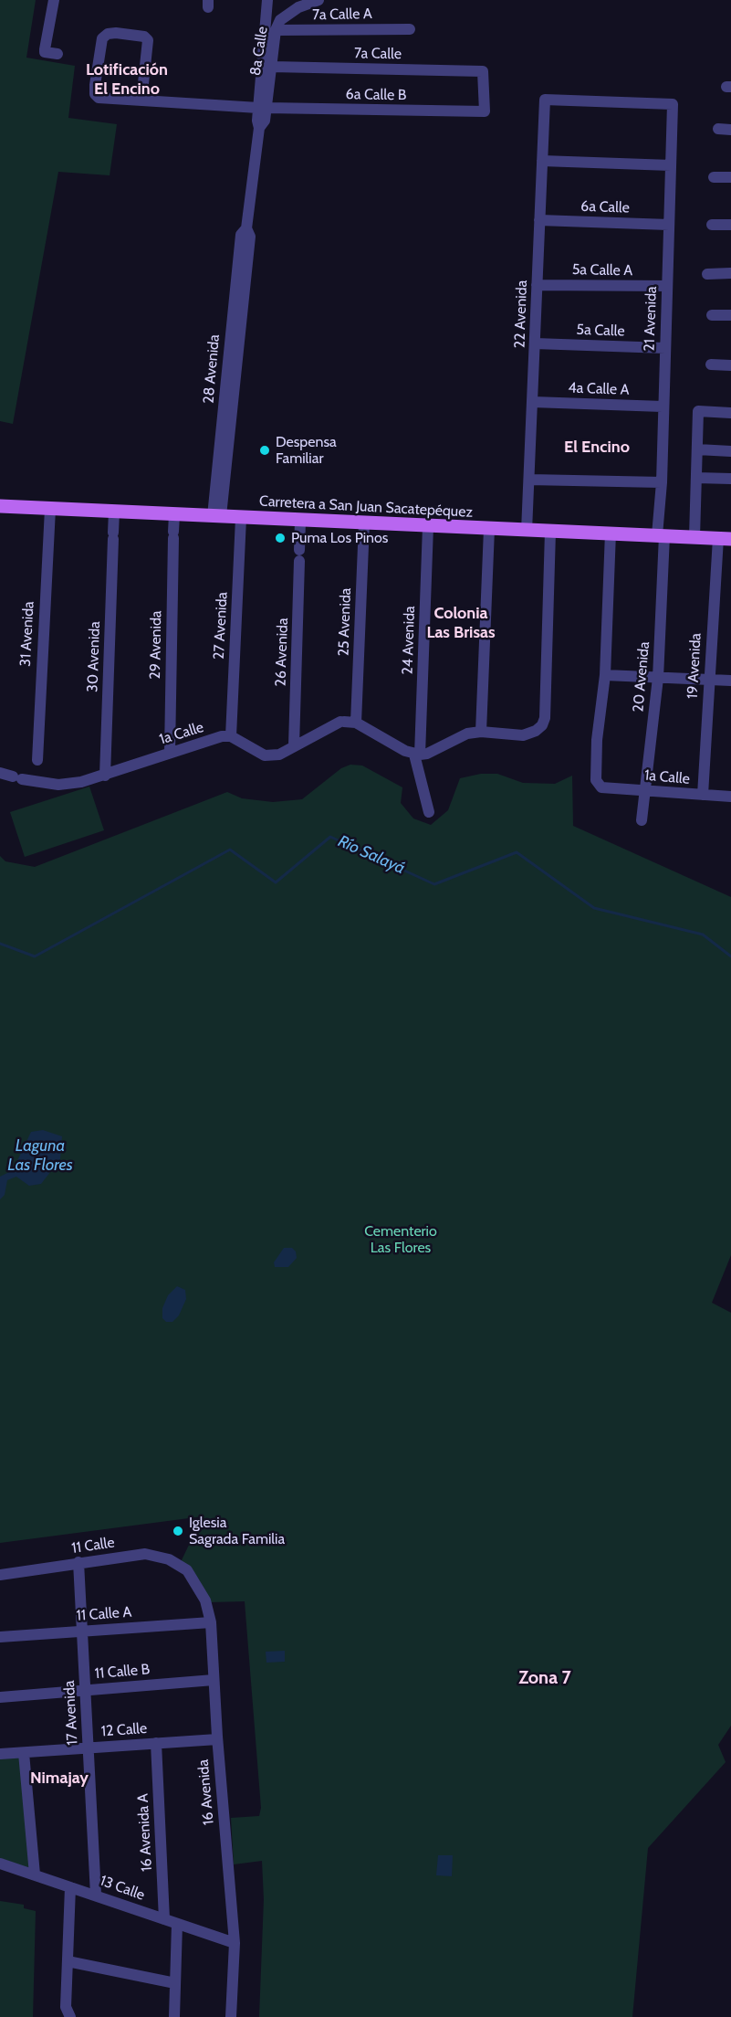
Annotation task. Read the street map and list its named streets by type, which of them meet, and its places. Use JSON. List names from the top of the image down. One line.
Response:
{"streets":{"main road":["Carretera a San Juan Sacatepéquez"],"street":["7a Calle A","8a Calle","7a Calle","6a Calle B","6a Calle","5a Calle A","22 Avenida","21 Avenida","5a Calle","28 Avenida","4a Calle A","25 Avenida","27 Avenida","31 Avenida","24 Avenida","29 Avenida","26 Avenida","30 Avenida","19 Avenida","20 Avenida","1a Calle","11 Calle","11 Calle A","11 Calle B","17 Avenida","12 Calle","16 Avenida","16 Avenida A","13 Calle"]},"crossings":[["7a Calle A","8a Calle"],["8a Calle","7a Calle"],["8a Calle","6a Calle B"],["8a Calle","28 Avenida"],["7a Calle","6a Calle B"],["6a Calle B","28 Avenida"],["6a Calle","22 Avenida"],["6a Calle","21 Avenida"],["5a Calle A","22 Avenida"],["5a Calle A","21 Avenida"],["22 Avenida","21 Avenida"],["22 Avenida","5a Calle"],["22 Avenida","4a Calle A"],["22 Avenida","Carretera a San Juan Sacatepéquez"],["21 Avenida","5a Calle"],["21 Avenida","4a Calle A"],["21 Avenida","Carretera a San Juan Sacatepéquez"],["21 Avenida","20 Avenida"],["28 Avenida","Carretera a San Juan Sacatepéquez"],["Carretera a San Juan Sacatepéquez","25 Avenida"],["Carretera a San Juan Sacatepéquez","27 Avenida"],["Carretera a San Juan Sacatepéquez","31 Avenida"],["Carretera a San Juan Sacatepéquez","24 Avenida"],["Carretera a San Juan Sacatepéquez","29 Avenida"],["Carretera a San Juan Sacatepéquez","26 Avenida"],["Carretera a San Juan Sacatepéquez","30 Avenida"],["Carretera a San Juan Sacatepéquez","19 Avenida"],["Carretera a San Juan Sacatepéquez","20 Avenida"],["27 Avenida","1a Calle"],["29 Avenida","1a Calle"],["30 Avenida","1a Calle"],["19 Avenida","1a Calle"],["20 Avenida","1a Calle"],["11 Calle","17 Avenida"],["11 Calle","16 Avenida"],["11 Calle A","17 Avenida"],["11 Calle A","16 Avenida"],["11 Calle B","17 Avenida"],["11 Calle B","16 Avenida"],["17 Avenida","12 Calle"],["17 Avenida","13 Calle"],["12 Calle","16 Avenida"],["12 Calle","16 Avenida A"],["16 Avenida","13 Calle"],["16 Avenida A","13 Calle"]],"districts":["Lotificación El Encino","El Encino","Colonia Las Brisas","Zona 7","Nimajay"],"water":["Río Salayá","Laguna Las Flores"],"parks":["Cementerio Las Flores"],"places":["Despensa Familiar","Puma Los Pinos","Iglesia Sagrada Familia"]}
